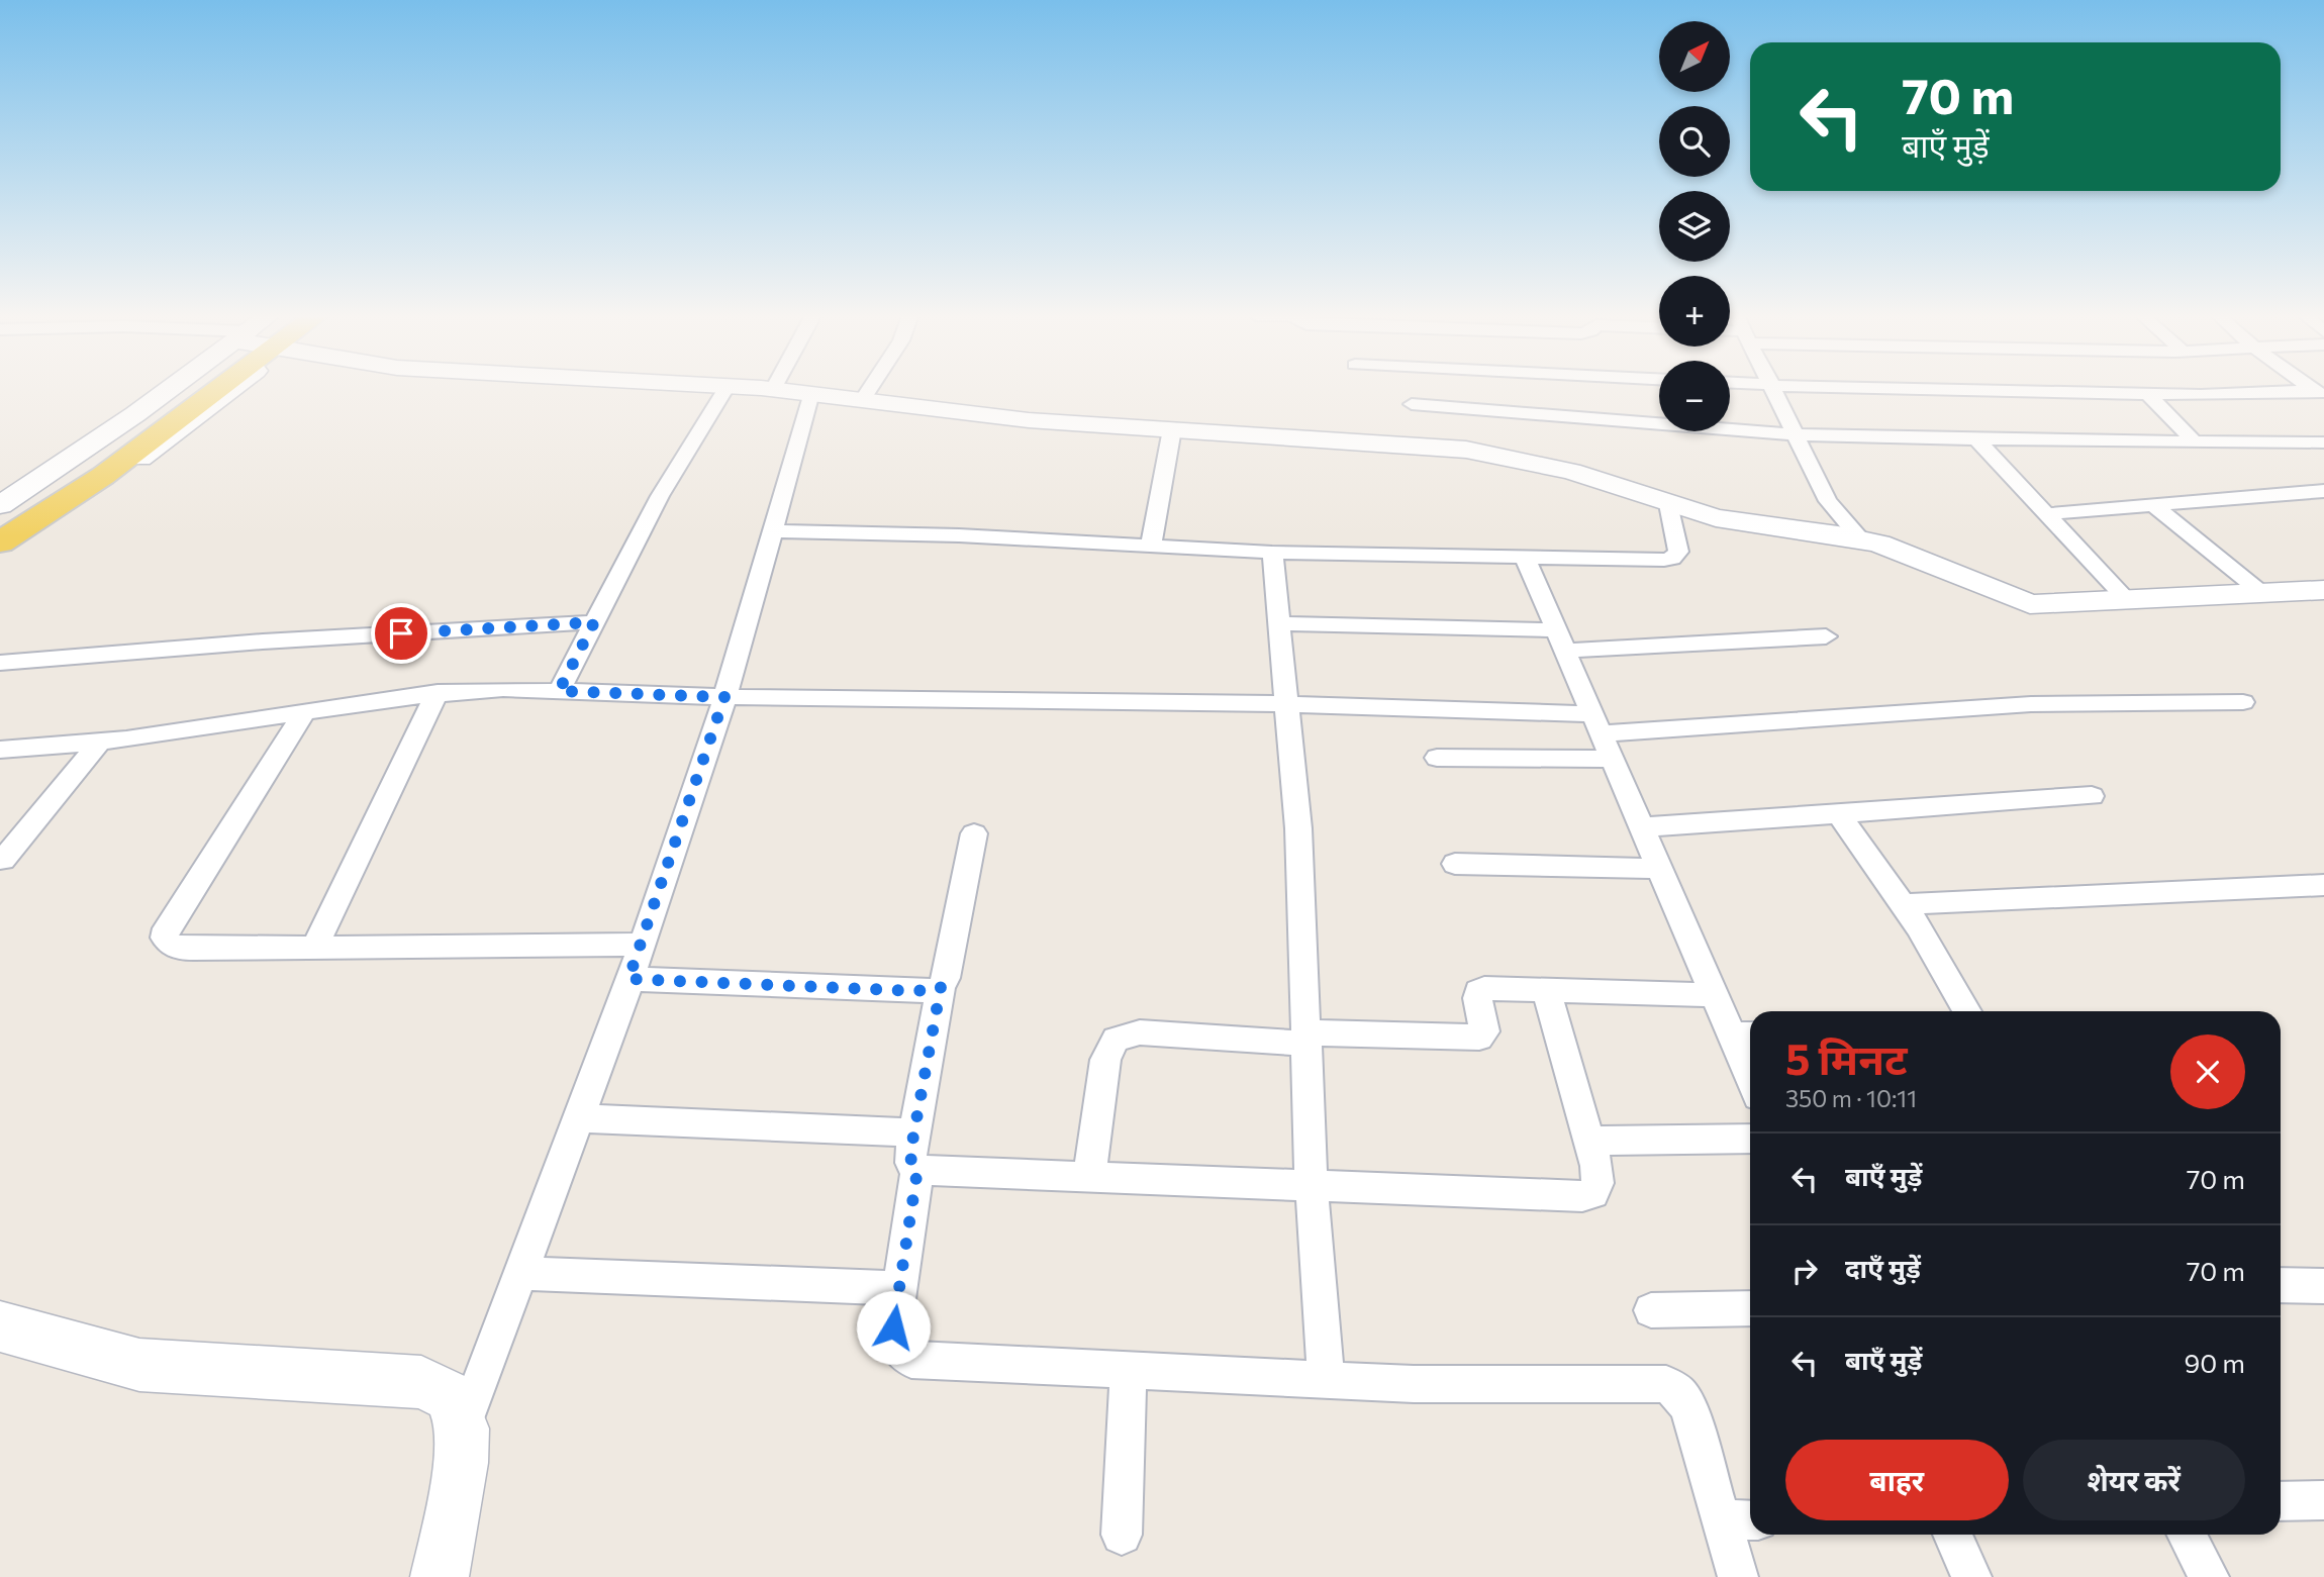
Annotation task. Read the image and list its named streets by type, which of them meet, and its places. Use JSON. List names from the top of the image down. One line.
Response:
{"north":"top right","page":{"map_buttons":["+","−"],"turn":["70 m","बाएँ मुड़ें"],"heading":["5 मिनट","350 m · 10:11"],"list":[{"name":"बाएँ मुड़ें","value":"70 m"},{"name":"दाएँ मुड़ें","value":"70 m"},{"name":"बाएँ मुड़ें","value":"90 m"}],"buttons":["बाहर","शेयर करें"]}}
